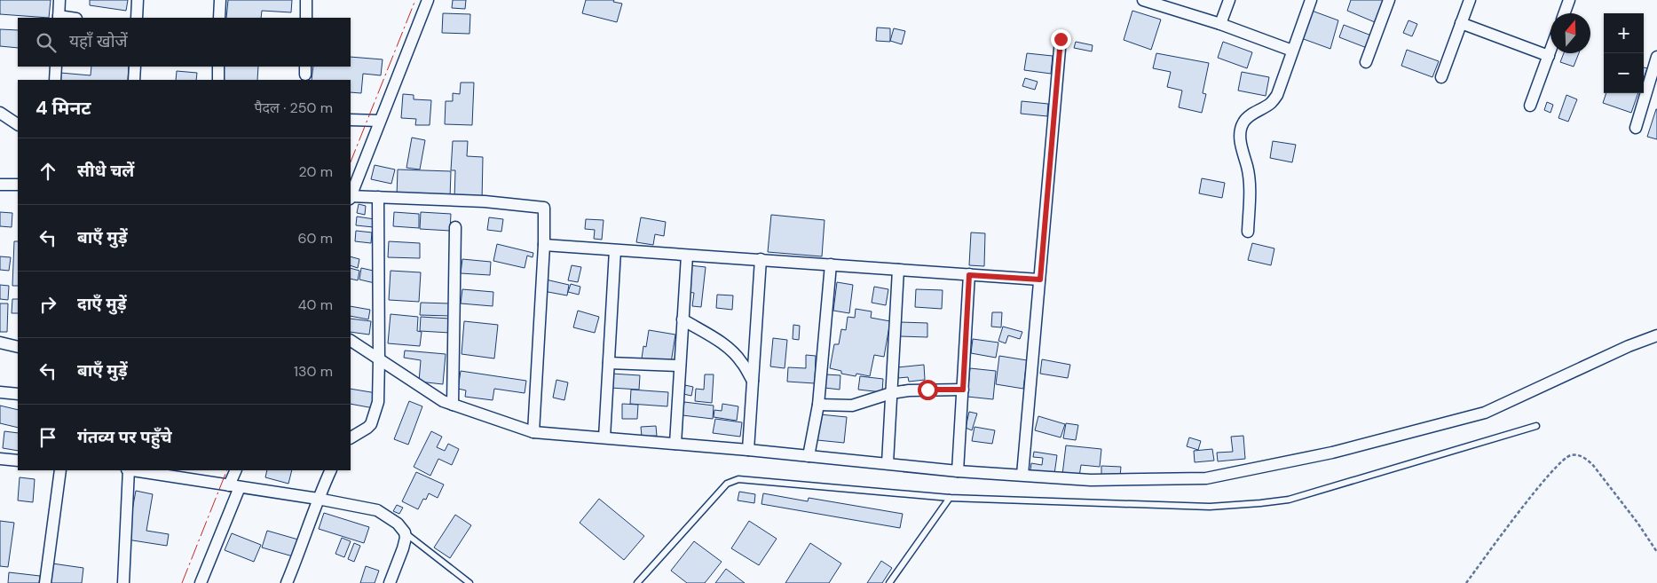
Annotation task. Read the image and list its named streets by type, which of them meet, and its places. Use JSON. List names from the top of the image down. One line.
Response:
{"north":"top","page":{"map_buttons":["+","−"],"search":"यहाँ खोजें","heading":["4 मिनट","पैदल · 250 m"],"list":[["सीधे चलें","20 m"],["बाएँ मुड़ें","60 m"],["दाएँ मुड़ें","40 m"],["बाएँ मुड़ें","130 m"],"गंतव्य पर पहुँचे"]}}
